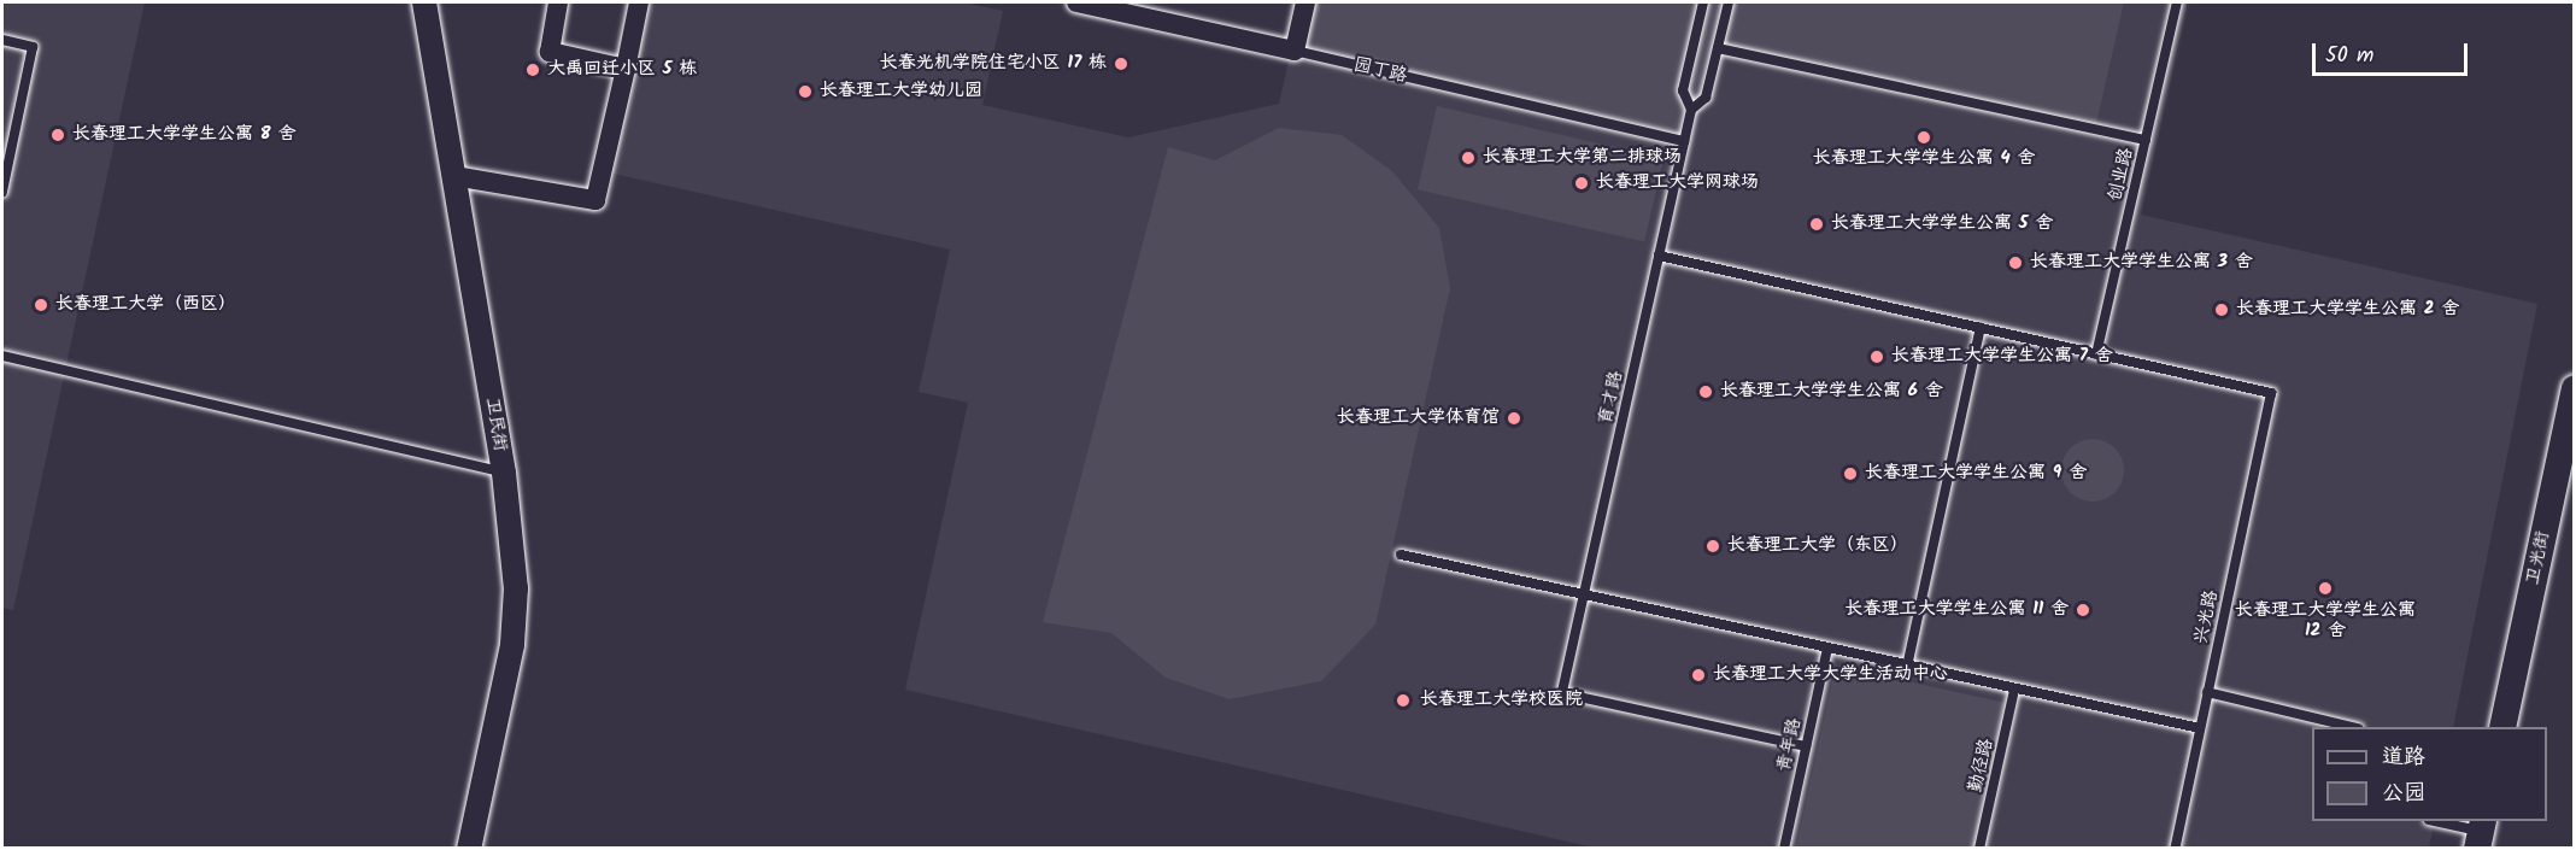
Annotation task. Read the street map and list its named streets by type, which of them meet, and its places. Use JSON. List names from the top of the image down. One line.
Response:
{"streets":{"main road":["卫光街"],"street":["园丁路","卫民街"],"lane":["创业路","育才路","兴光路","青年路","勤径路"]},"crossings":[["园丁路","育才路"],["创业路","兴光路"],["育才路","青年路"]],"places":["长春光机学院住宅小区 17 栋","大禹回迁小区 5 栋","长春理工大学幼儿园","长春理工大学学生公寓 8 舍","长春理工大学学生公寓 4 舍","长春理工大学第二排球场","长春理工大学网球场","长春理工大学学生公寓 5 舍","长春理工大学学生公寓 3 舍","长春理工大学（西区）","长春理工大学学生公寓 2 舍","长春理工大学学生公寓 7 舍","长春理工大学学生公寓 6 舍","长春理工大学体育馆","长春理工大学学生公寓 9 舍","长春理工大学（东区）","长春理工大学学生公寓 12 舍","长春理工大学学生公寓 11 舍","长春理工大学大学生活动中心","长春理工大学校医院"],"legend":["道路","公园"],"scale_bar":"50 m"}
